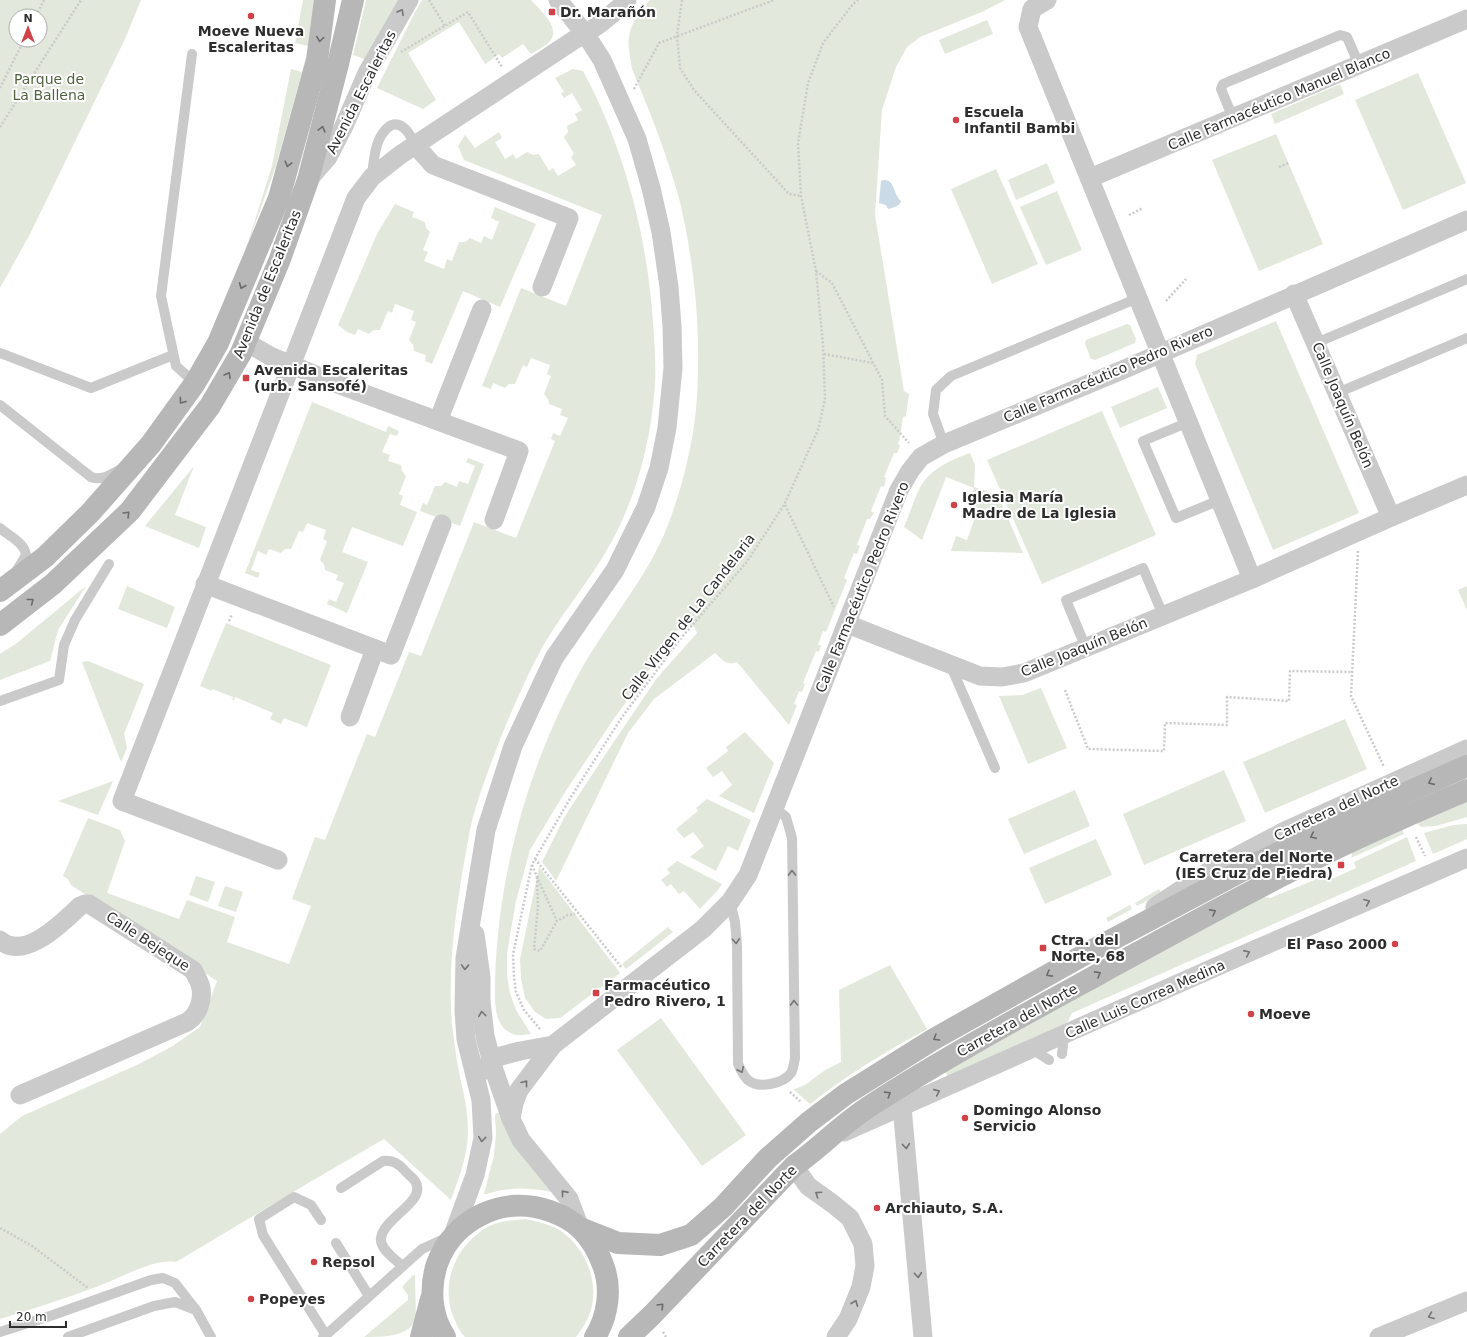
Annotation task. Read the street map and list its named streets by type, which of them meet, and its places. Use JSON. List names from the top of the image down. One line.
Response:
{"streets":{"street":["Avenida Escaleritas","Calle Farmacéutico Manuel Blanco","Avenida de Escaleritas","Calle Farmacéutico Pedro Rivero","Calle Joaquín Belón","Carretera del Norte","Calle Bejeque","Calle Luis Correa Medina"],"path":["Calle Virgen de La Candelaria"]},"crossings":[["Avenida Escaleritas","Avenida de Escaleritas"],["Calle Farmacéutico Pedro Rivero","Calle Joaquín Belón"],["Calle Farmacéutico Pedro Rivero","Calle Virgen de La Candelaria"],["Carretera del Norte","Calle Luis Correa Medina"]],"one_way":["Calle Luis Correa Medina"],"parks":["Parque de La Ballena"],"places":{"transit":["Dr. Marañón","Avenida Escaleritas (urb. Sansofé)","Carretera del Norte (IES Cruz de Piedra)","Ctra. del Norte, 68","Farmacéutico Pedro Rivero, 1"],"other":["Moeve Nueva Escaleritas","Escuela Infantil Bambi","Iglesia María Madre de La Iglesia","El Paso 2000","Moeve","Domingo Alonso Servicio","Archiauto, S.A.","Repsol","Popeyes"]},"scale_bar":"20 m","north":"top"}
